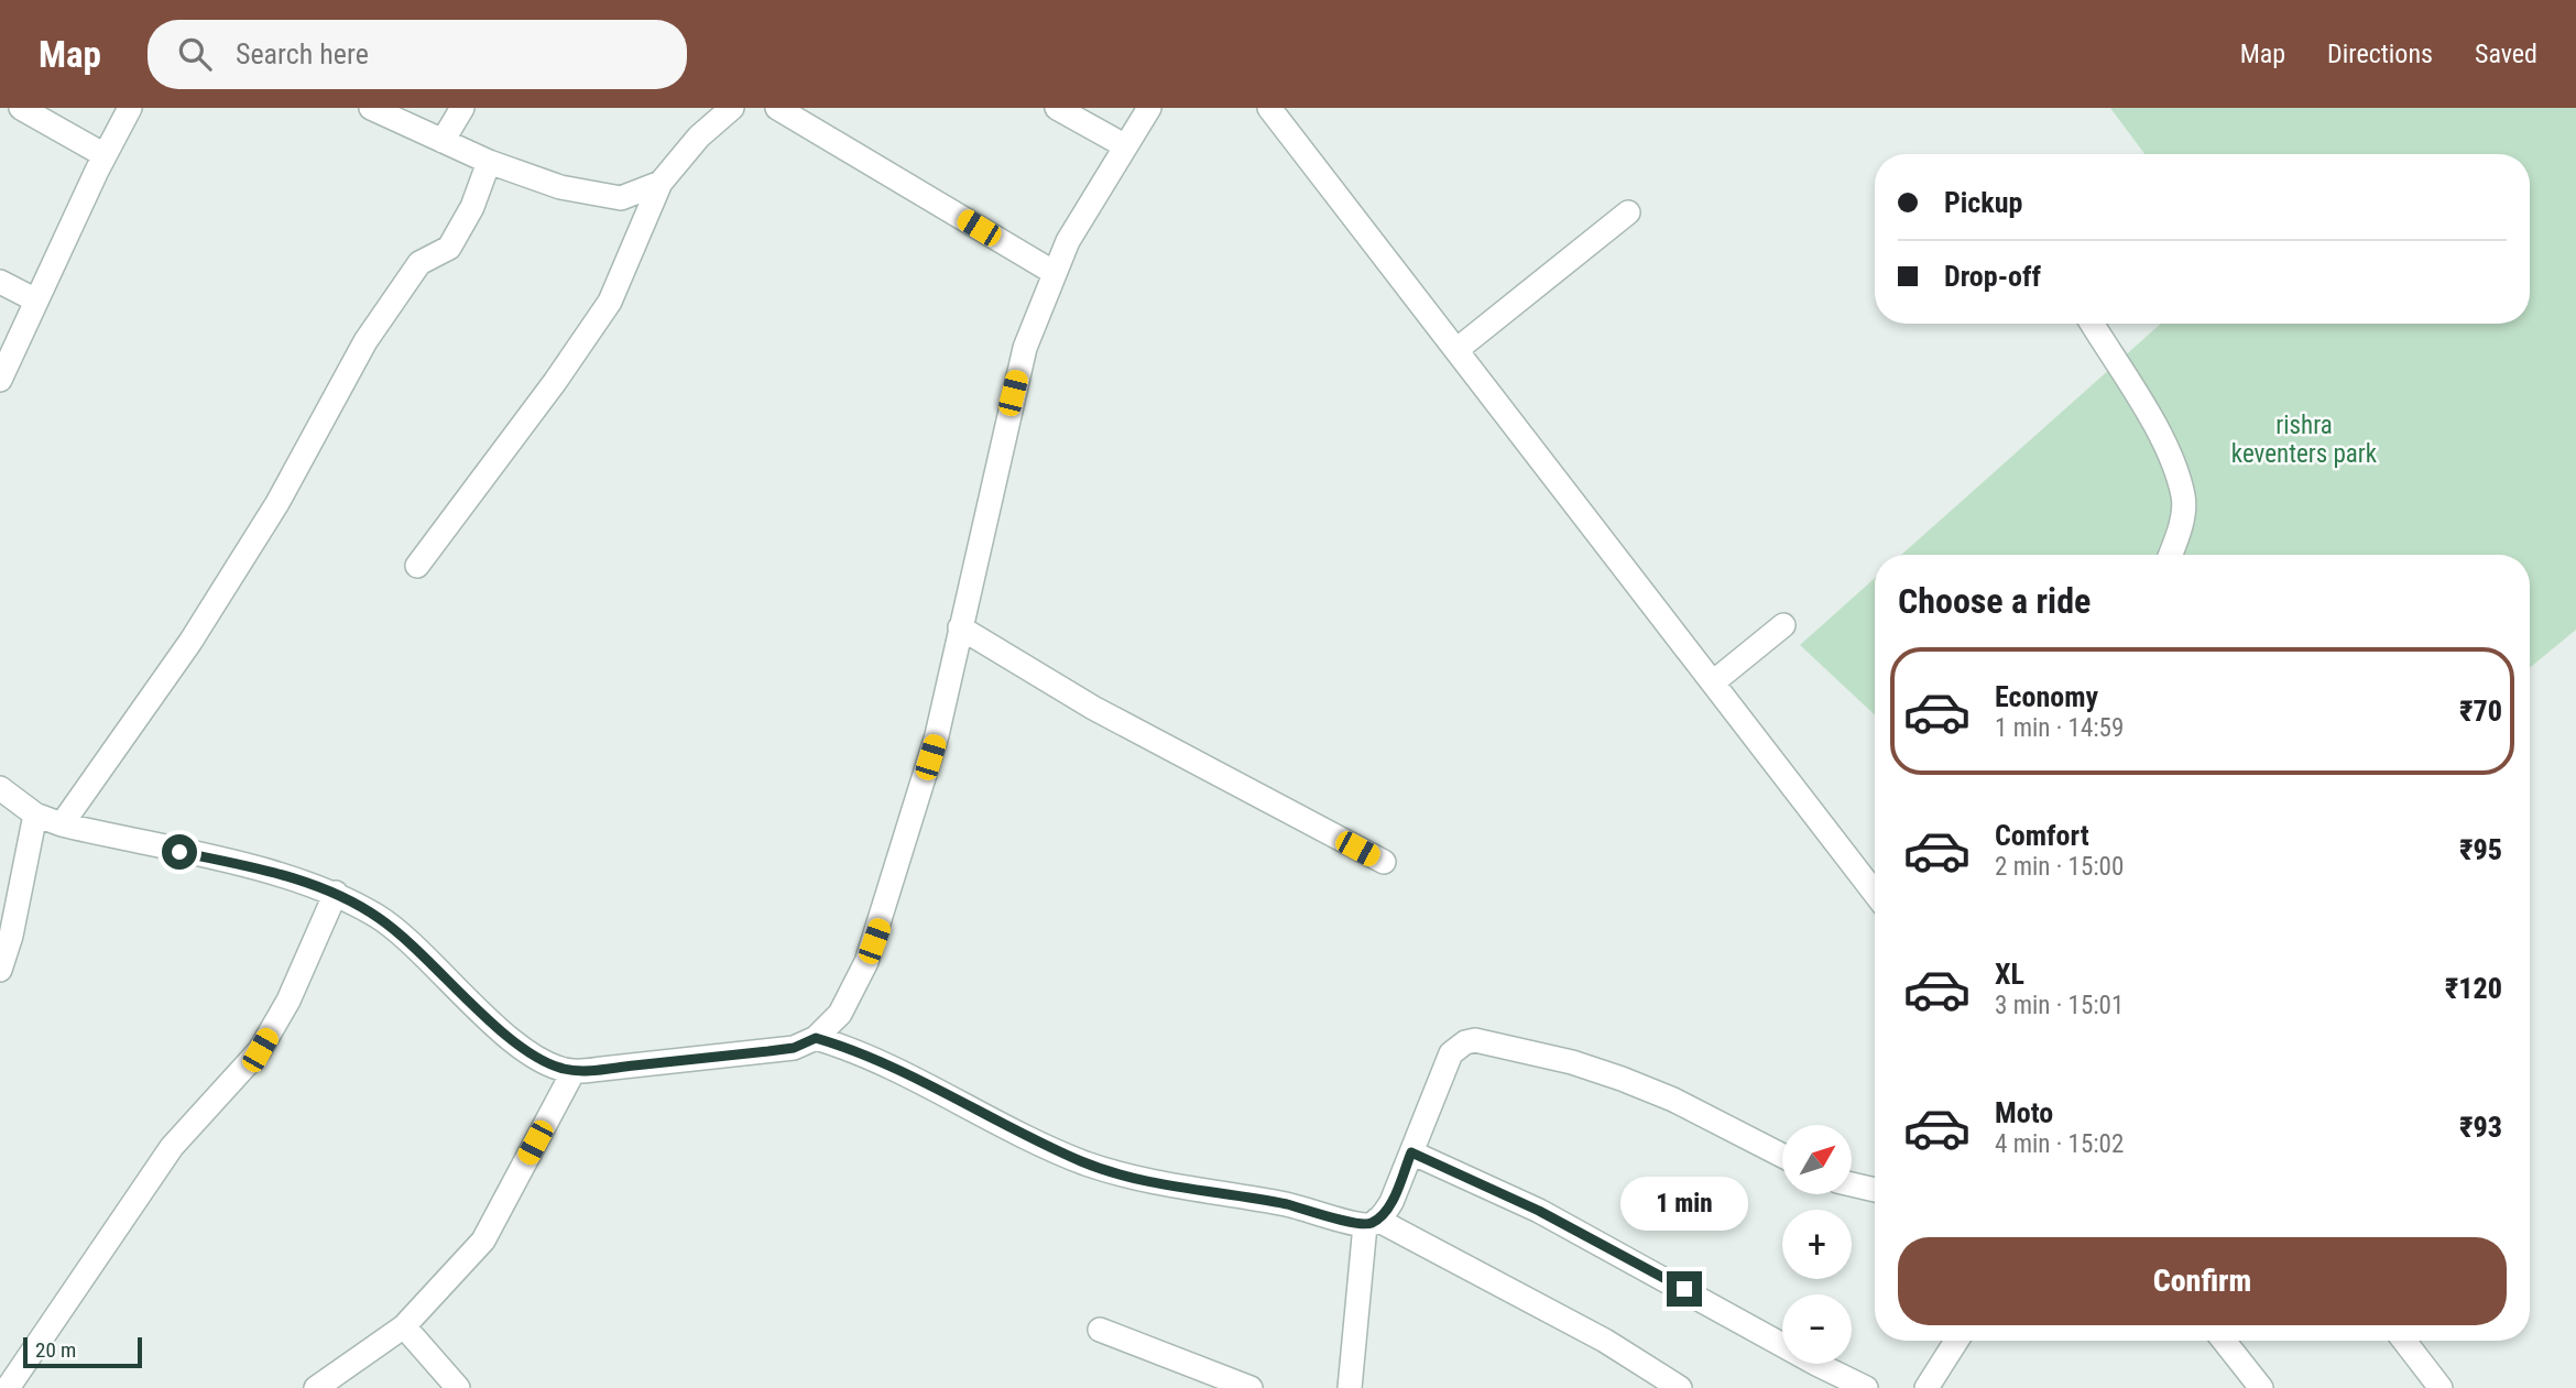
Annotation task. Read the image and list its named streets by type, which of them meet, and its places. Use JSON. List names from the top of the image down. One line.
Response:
{"parks":["rishra keventers park"],"scale_bar":"20 m","north":"top right","page":{"header":"Map","search":"Search here","nav":["Map","Directions","Saved"],"banner":["Pickup","Drop-off"],"heading":"Choose a ride","list":[{"name":"Economy","note":"1 min · 14:59","value":"₹70"},{"name":"Comfort","note":"2 min · 15:00","value":"₹95"},{"name":"XL","note":"3 min · 15:01","value":"₹120"},{"name":"Moto","note":"4 min · 15:02","value":"₹93"}],"map_buttons":["+","−"],"bubble":"1 min","buttons":"Confirm","scale":"20 m"}}
